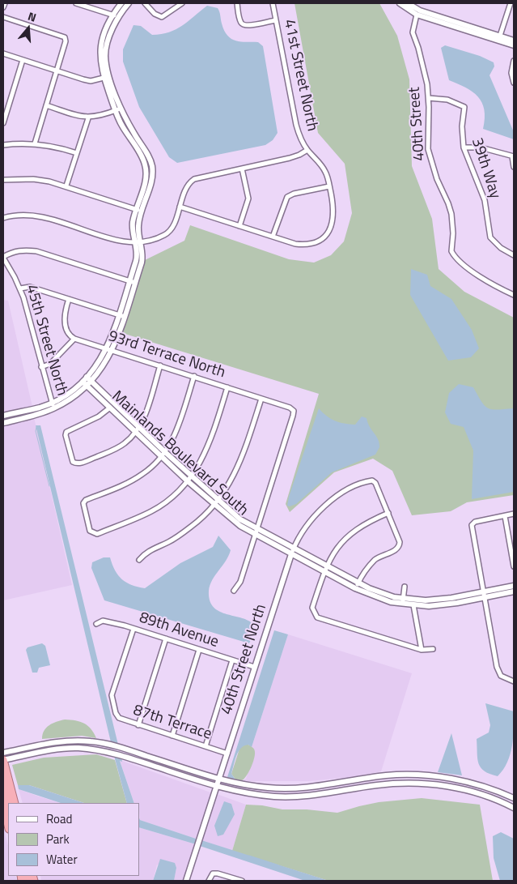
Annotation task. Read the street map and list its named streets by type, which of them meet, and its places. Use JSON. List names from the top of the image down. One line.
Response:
{"streets":{"street":["41st Street North","40th Street","39th Way","45th Street North","93rd Terrace North","Mainlands Boulevard South","89th Avenue","40th Street North","87th Terrace"]},"crossings":[["40th Street","39th Way"],["93rd Terrace North","Mainlands Boulevard South"],["Mainlands Boulevard South","40th Street North"],["89th Avenue","40th Street North"],["89th Avenue","87th Terrace"],["40th Street North","87th Terrace"]],"legend":["Road","Park","Water"],"north":"top"}
